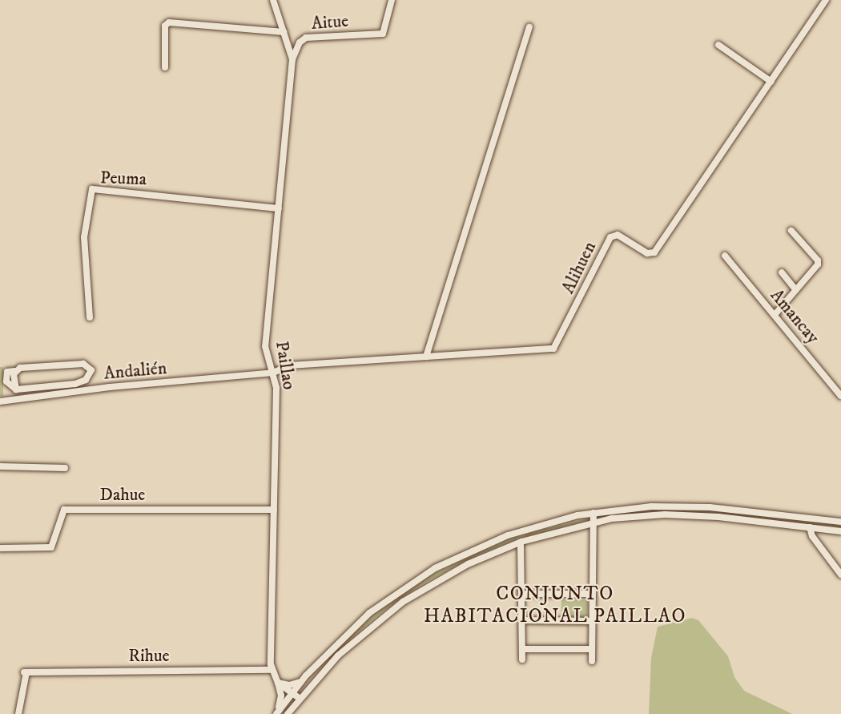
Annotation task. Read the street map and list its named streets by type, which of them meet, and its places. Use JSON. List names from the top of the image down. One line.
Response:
{"streets":{"street":["Aitue","Peuma","Alihuen","Amancay","Paillao","Andalién","Dahue","Rihue"]},"crossings":[["Aitue","Paillao"],["Peuma","Paillao"],["Alihuen","Paillao"],["Alihuen","Andalién"],["Paillao","Andalién"],["Paillao","Dahue"],["Paillao","Rihue"]],"districts":["CONJUNTO HABITACIONAL PAILLAO"]}
